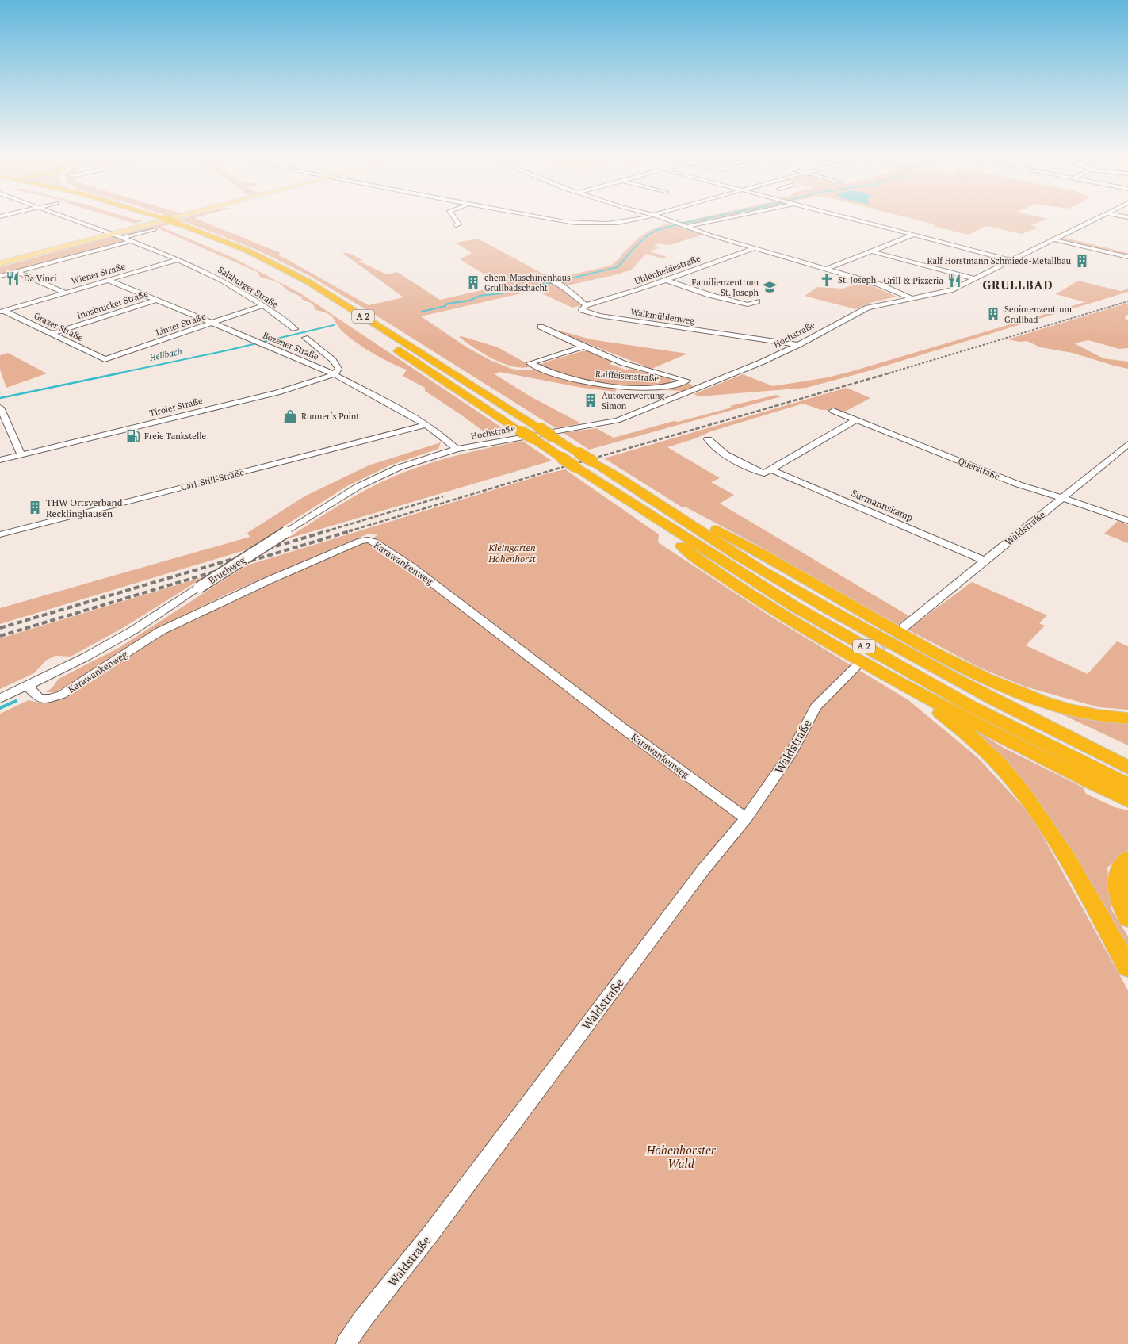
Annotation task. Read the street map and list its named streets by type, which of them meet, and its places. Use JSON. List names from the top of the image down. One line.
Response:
{"streets":{"highway":["A 2"],"street":["Uhlenheidestraße","Wiener Straße","Salzburger Straße","Innsbrucker Straße","Walkmühlenweg","Linzer Straße","Grazer Straße","Hochstraße","Bozener Straße","Raiffeisenstraße","Tiroler Straße","Querstraße","Carl-Still-Straße","Surmannskamp","Waldstraße","Karawankenweg","Bruchweg"]},"crossings":[["Uhlenheidestraße","Walkmühlenweg"],["Wiener Straße","Salzburger Straße"],["Wiener Straße","Grazer Straße"],["Wiener Straße","Bozener Straße"],["Salzburger Straße","Linzer Straße"],["Innsbrucker Straße","Grazer Straße"],["Innsbrucker Straße","Bozener Straße"],["Walkmühlenweg","Hochstraße"],["Linzer Straße","Grazer Straße"],["Linzer Straße","Bozener Straße"],["Hochstraße","Bozener Straße"],["Hochstraße","Raiffeisenstraße"],["Hochstraße","Bruchweg"],["Bozener Straße","Tiroler Straße"],["Bozener Straße","Carl-Still-Straße"],["Bozener Straße","Bruchweg"],["Querstraße","Waldstraße"],["Surmannskamp","Waldstraße"],["Waldstraße","Karawankenweg"],["Karawankenweg","Bruchweg"]],"districts":["GRULLBAD"],"water":["Hellbach"],"parks":["Kleingarten Hohenhorst","Hohenhorster Wald"],"places":{"building":["Ralf Horstmann Schmiede-Metallbau","ehem. Maschinenhaus Grullbadschacht","Seniorenzentrum Grullbad","Autoverwertung Simon","THW Ortsverband Recklinghausen"],"restaurant":["Da Vinci","Grill & Pizzeria"],"church":["St. Joseph"],"school or university":["Familienzentrum St. Joseph"],"shop":["Runner´s Point"],"fuel station":["Freie Tankstelle"]}}
